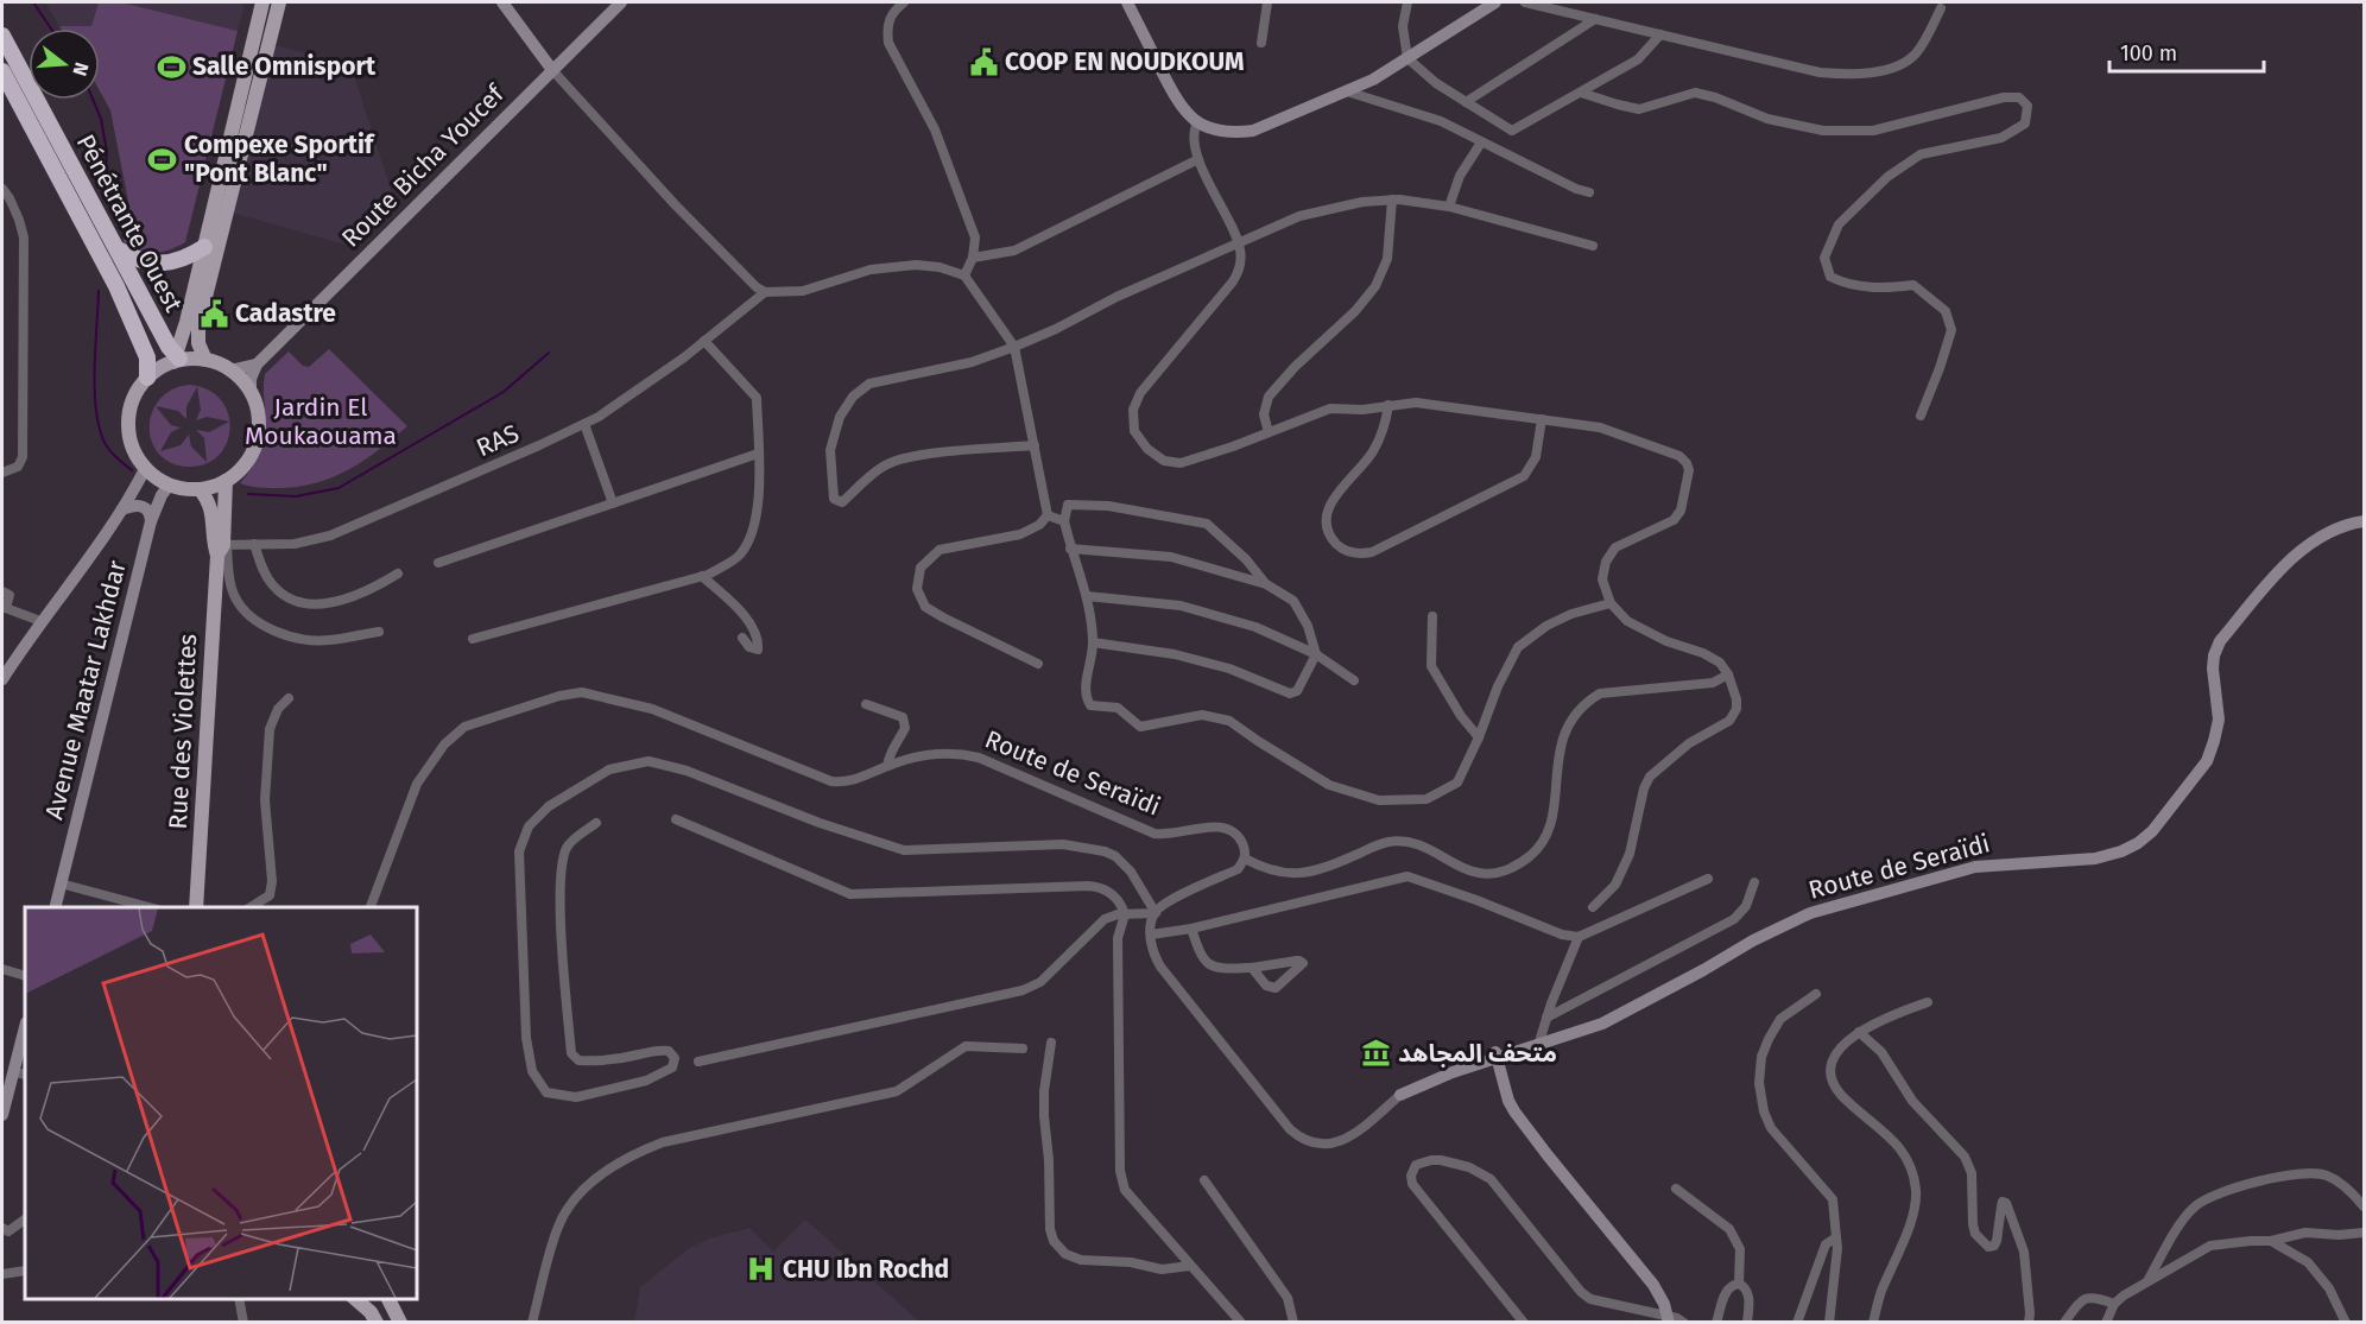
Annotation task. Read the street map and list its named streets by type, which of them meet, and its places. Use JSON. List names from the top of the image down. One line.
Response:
{"streets":{"highway":["Pénétrante Ouest"],"main road":["Route Bicha Youcef","Avenue Maatar Lakhdar","Rue des Violettes","Route de Seraïdi"],"street":["RAS"]},"crossings":[["Pénétrante Ouest","Avenue Maatar Lakhdar"],["RAS","Rue des Violettes"]],"parks":["Jardin El Moukaouama"],"places":{"public building":["COOP EN NOUDKOUM","Cadastre"],"sports":["Salle Omnisport","Compexe Sportif \"Pont Blanc\""],"museum":["متحف المجاهد"],"hospital":["CHU Ibn Rochd"]},"scale_bar":"100 m","north":"right"}
